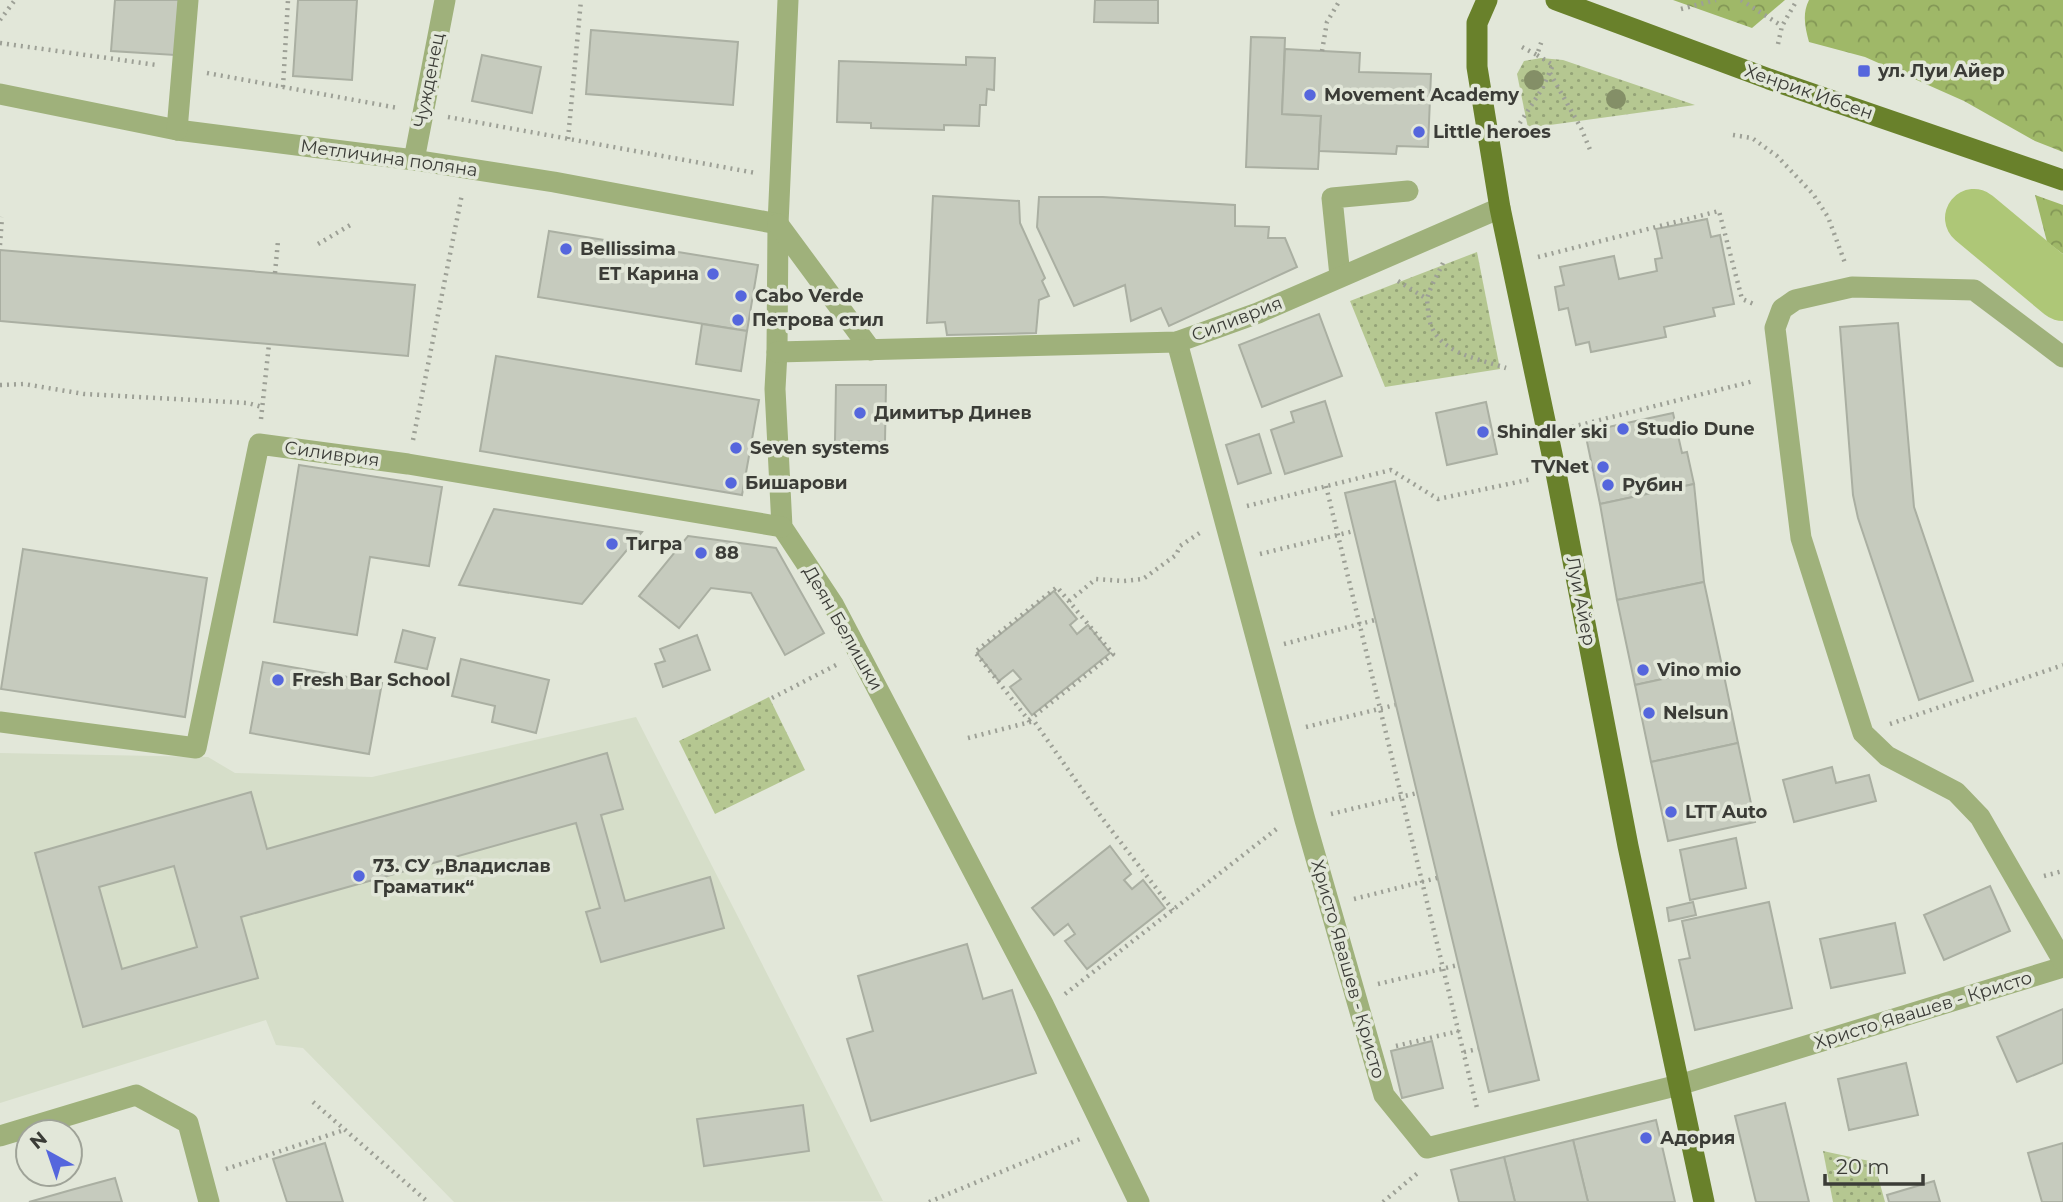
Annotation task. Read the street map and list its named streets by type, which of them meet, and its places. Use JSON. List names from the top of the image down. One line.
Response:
{"streets":{"main road":["Хенрик Ибсен","Луи Айер"],"street":["Чужденец","Метличина поляна","Силиврия","Деян Белишки","Христо Явашев - Кристо"]},"crossings":[["Чужденец","Метличина поляна"],["Силиврия","Луи Айер"],["Силиврия","Деян Белишки"],["Силиврия","Христо Явашев - Кристо"],["Луи Айер","Христо Явашев - Кристо"]],"places":{"transit":["ул. Луи Айер"],"other":["Movement Academy","Little heroes","Bellissima","ЕТ Карина","Cabo Verde","Петрова стил","Димитър Динев","Studio Dune","Shindler ski","Seven systems","TVNet","Бишарови","Рубин","Тигра","88","Vino mio","Fresh Bar School","Nelsun","LTT Auto","73. СУ „Владислав Граматик“","Адория"]},"scale_bar":"20 m","north":"top left"}
